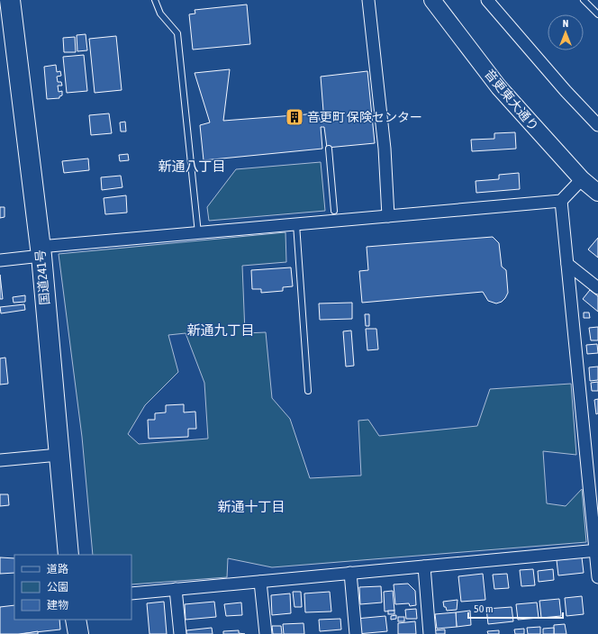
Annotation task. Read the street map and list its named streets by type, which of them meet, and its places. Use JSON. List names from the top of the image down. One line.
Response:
{"streets":{"highway":["国道241号"],"street":["音更東大通り"]},"districts":["新通八丁目","新通九丁目","新通十丁目"],"places":{"building":["音更町 保険センター"]},"legend":["道路","公園","建物"],"scale_bar":"50 m","north":"top"}
